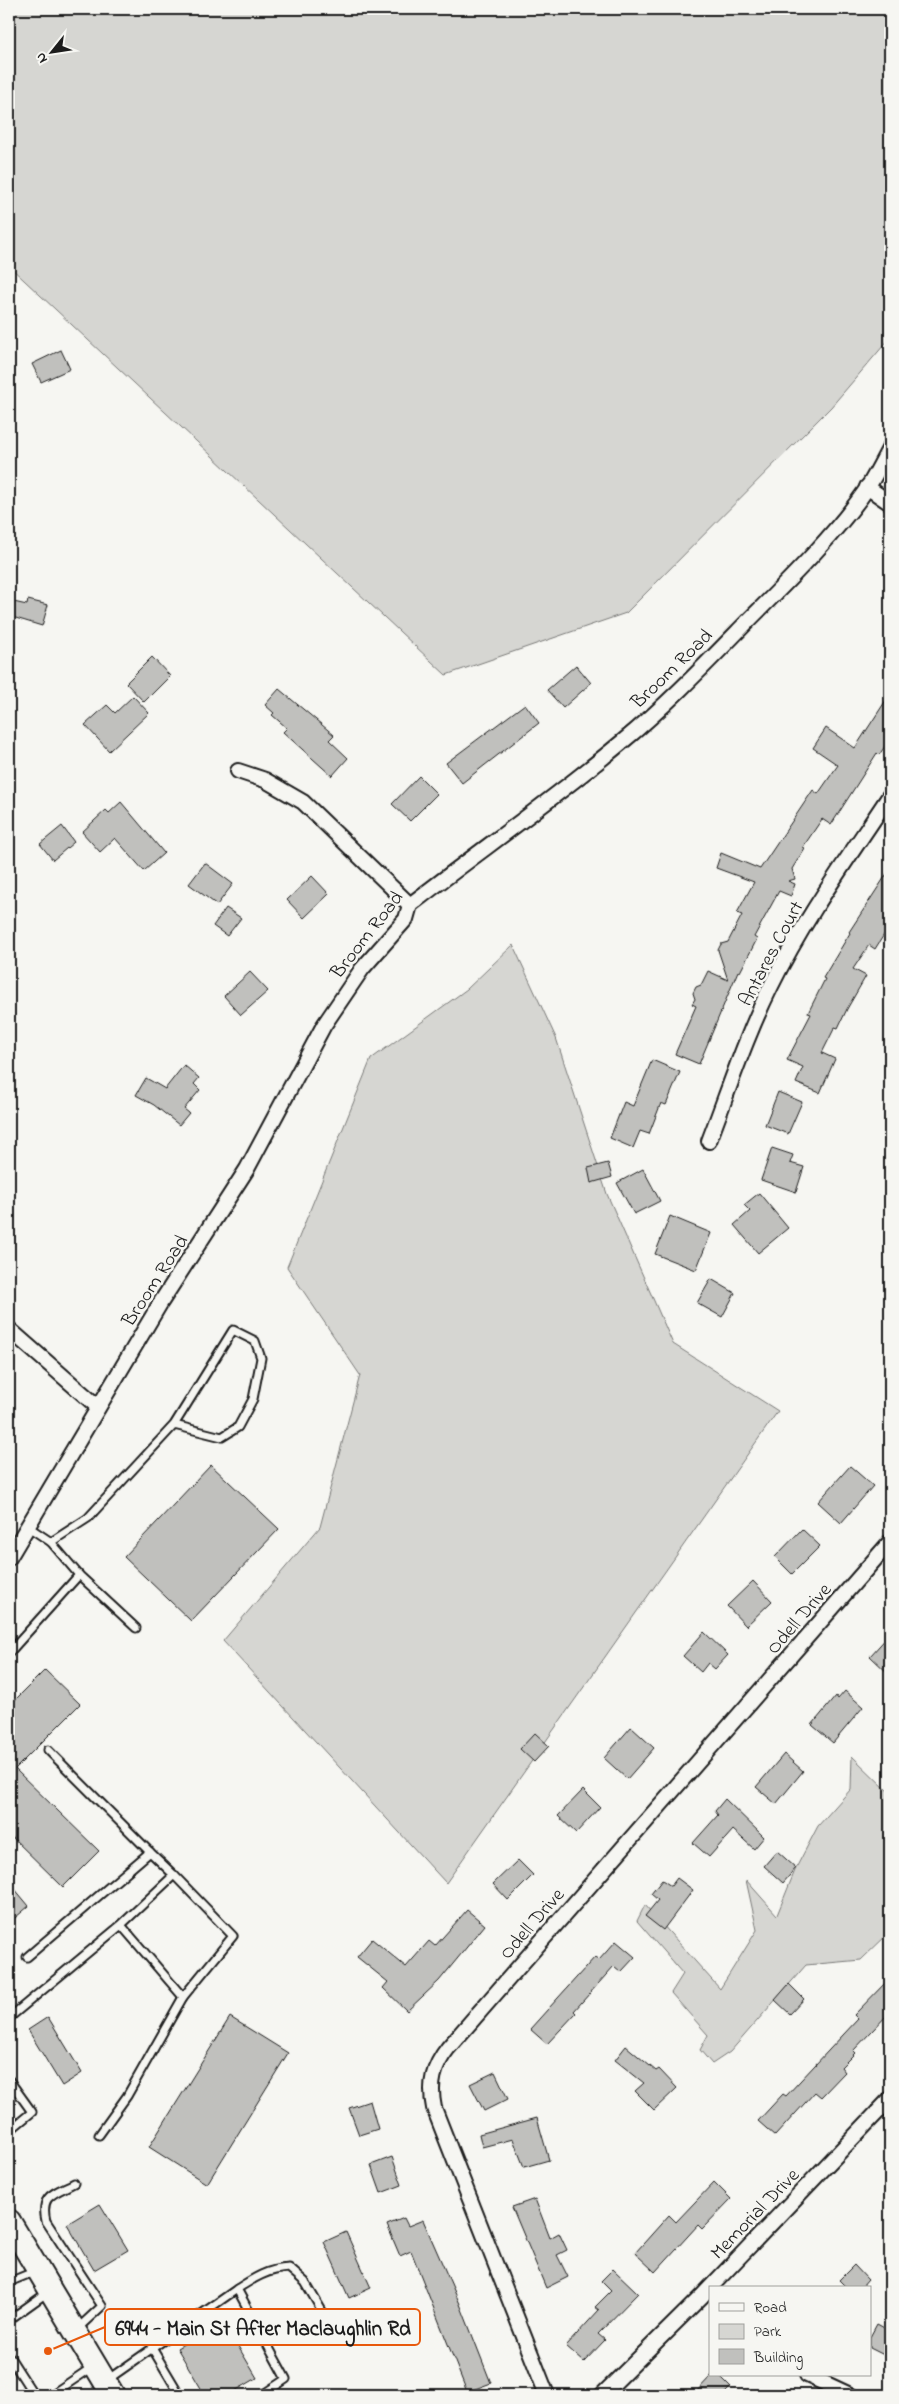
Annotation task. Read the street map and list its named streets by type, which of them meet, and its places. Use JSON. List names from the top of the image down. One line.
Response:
{"streets":{"street":["Broom Road","Antares Court","Odell Drive","Memorial Drive"]},"places":["6944 - Main St After Maclaughlin Rd"],"legend":["Road","Park","Building"],"north":"bottom left"}
